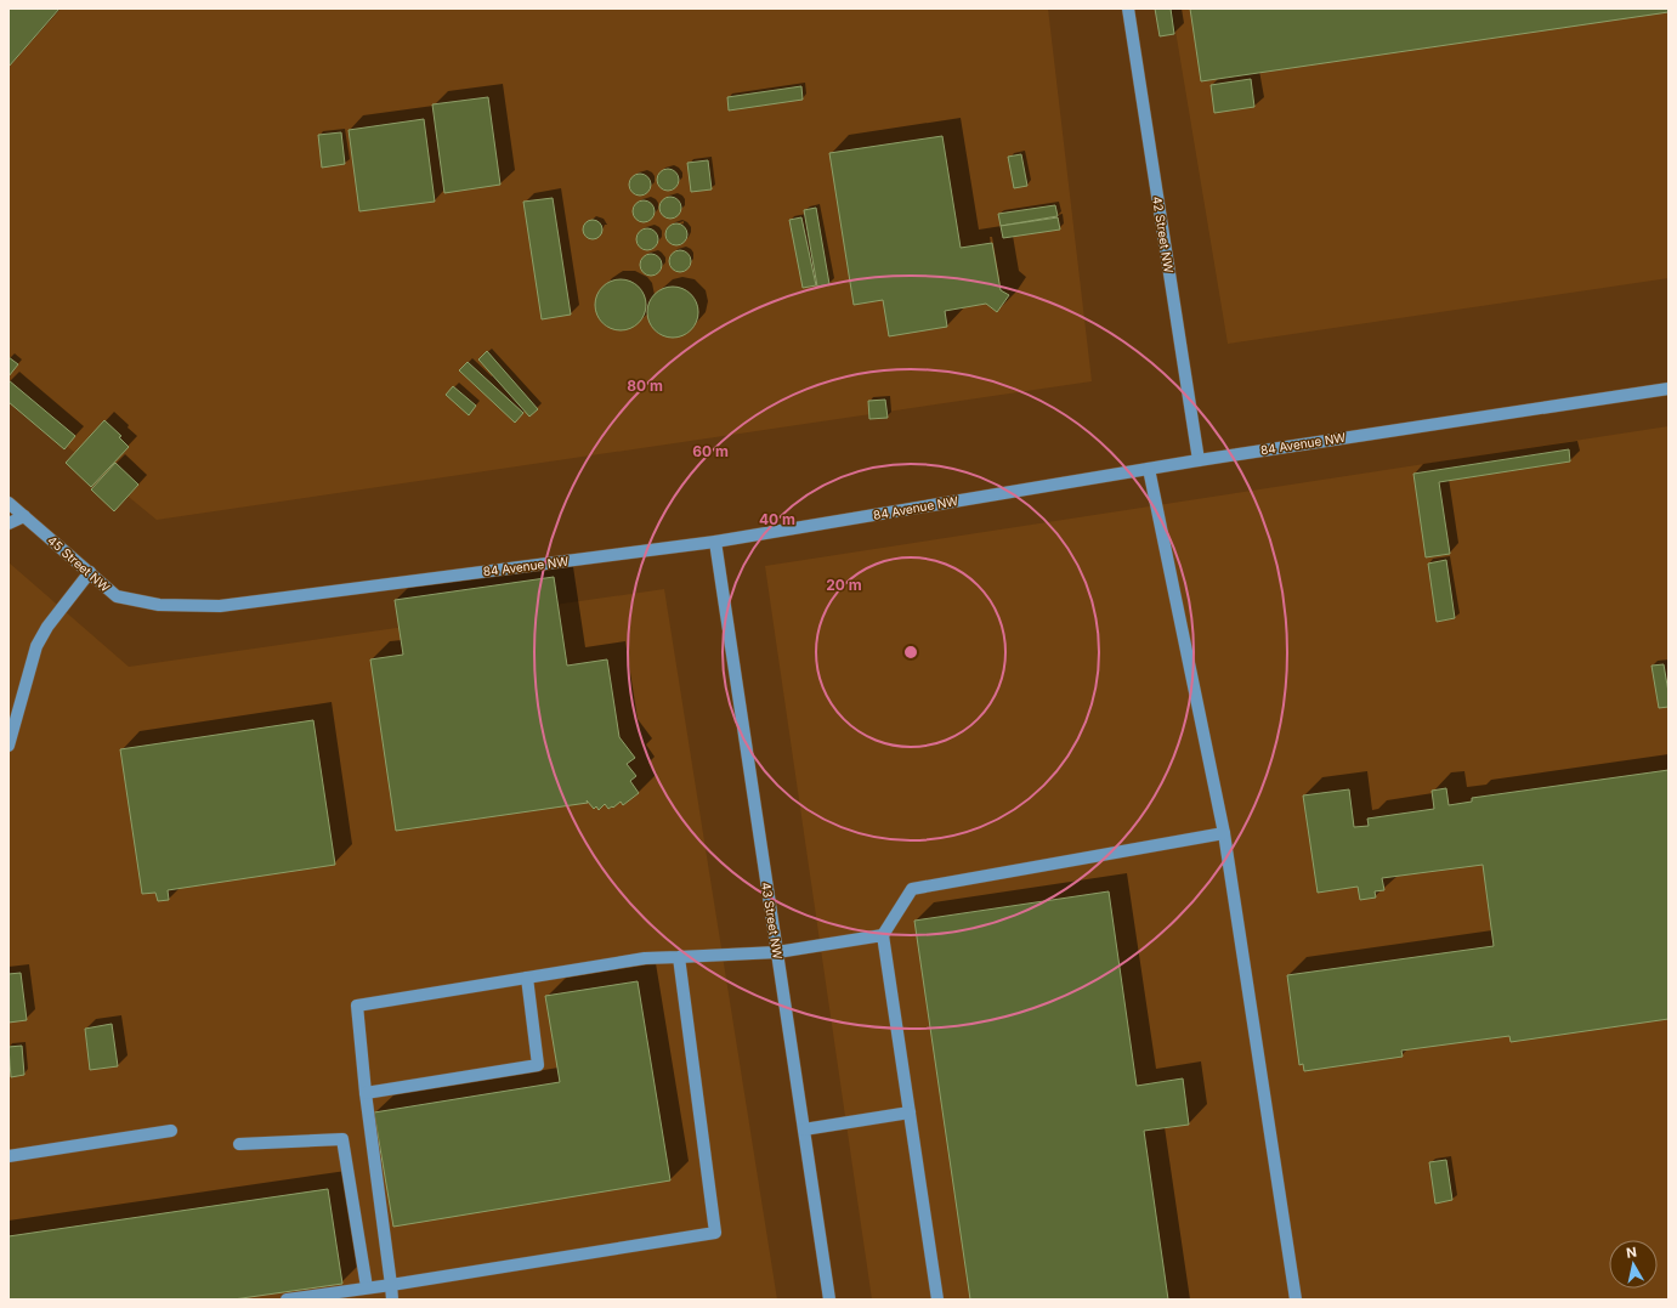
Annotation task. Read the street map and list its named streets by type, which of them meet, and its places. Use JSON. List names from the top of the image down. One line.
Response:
{"streets":{"street":["42 Street NW","84 Avenue NW","45 Street NW","43 Street NW"]},"crossings":[["42 Street NW","84 Avenue NW"],["84 Avenue NW","45 Street NW"],["84 Avenue NW","43 Street NW"]],"north":"top","rings":["80 m","60 m","40 m","20 m"]}
